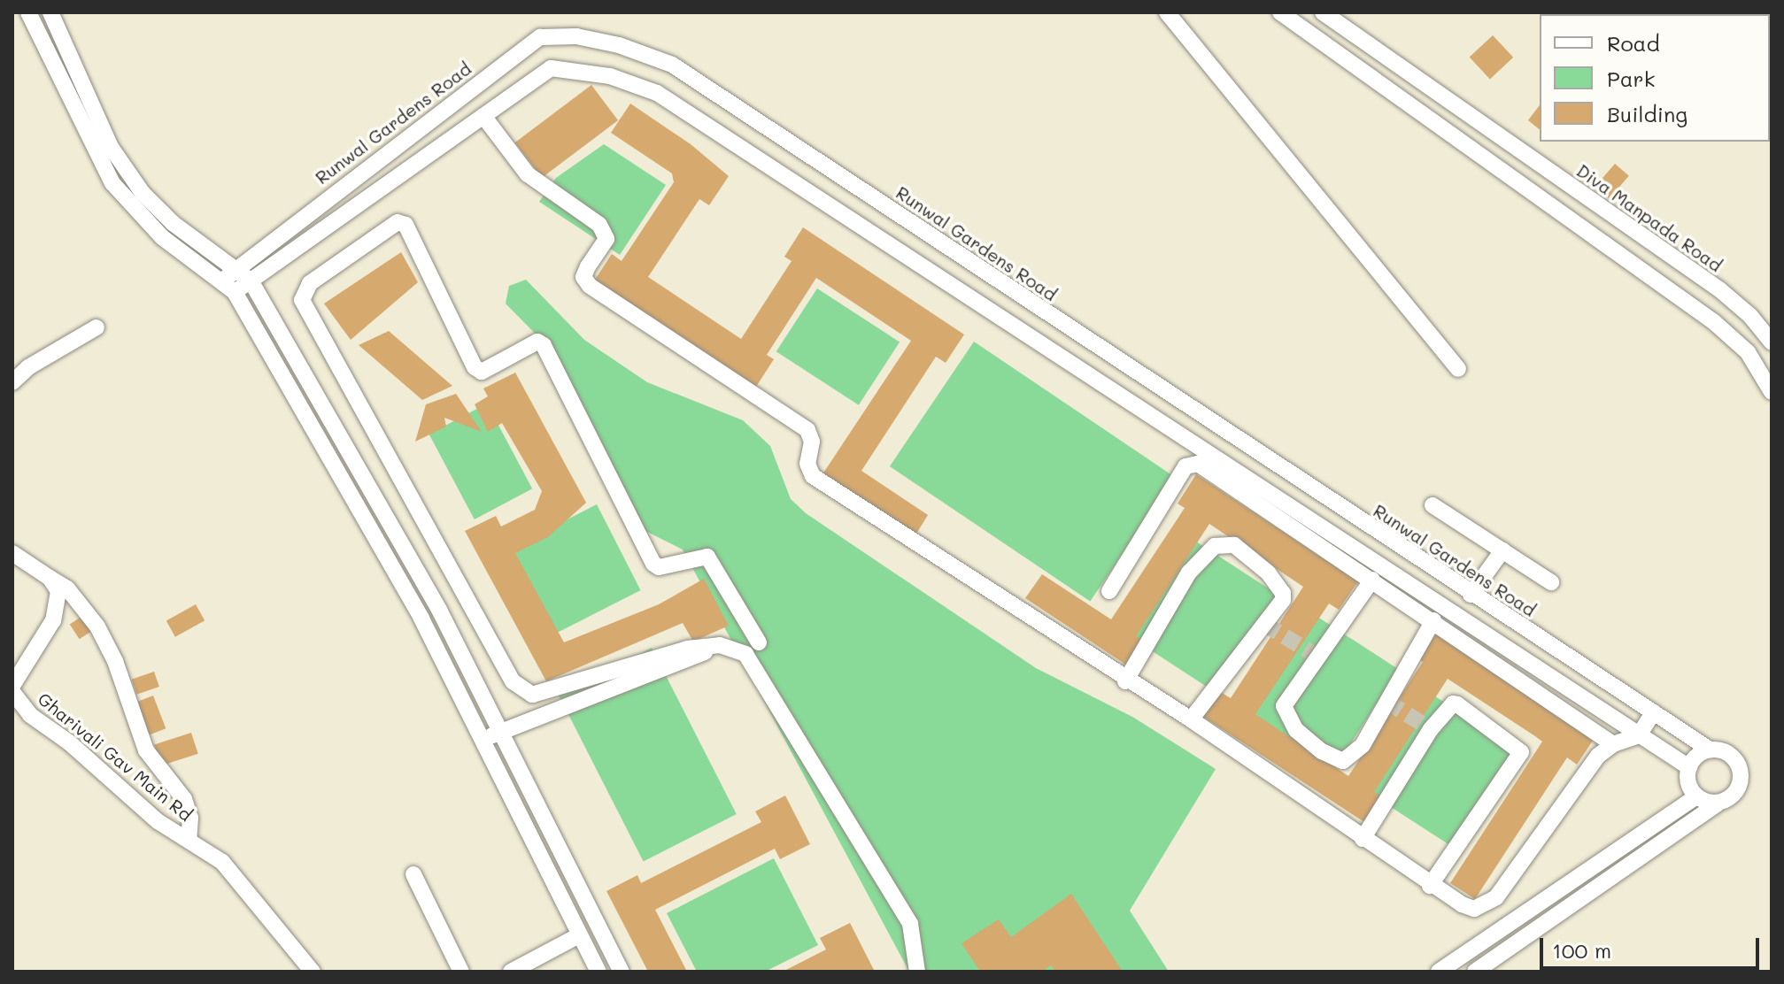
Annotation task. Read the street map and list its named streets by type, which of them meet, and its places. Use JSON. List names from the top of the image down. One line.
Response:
{"streets":{"street":["Runwal Gardens Road","Diva Manpada Road","Gharivali Gav Main Rd"]},"legend":["Road","Park","Building"],"scale_bar":"100 m"}
